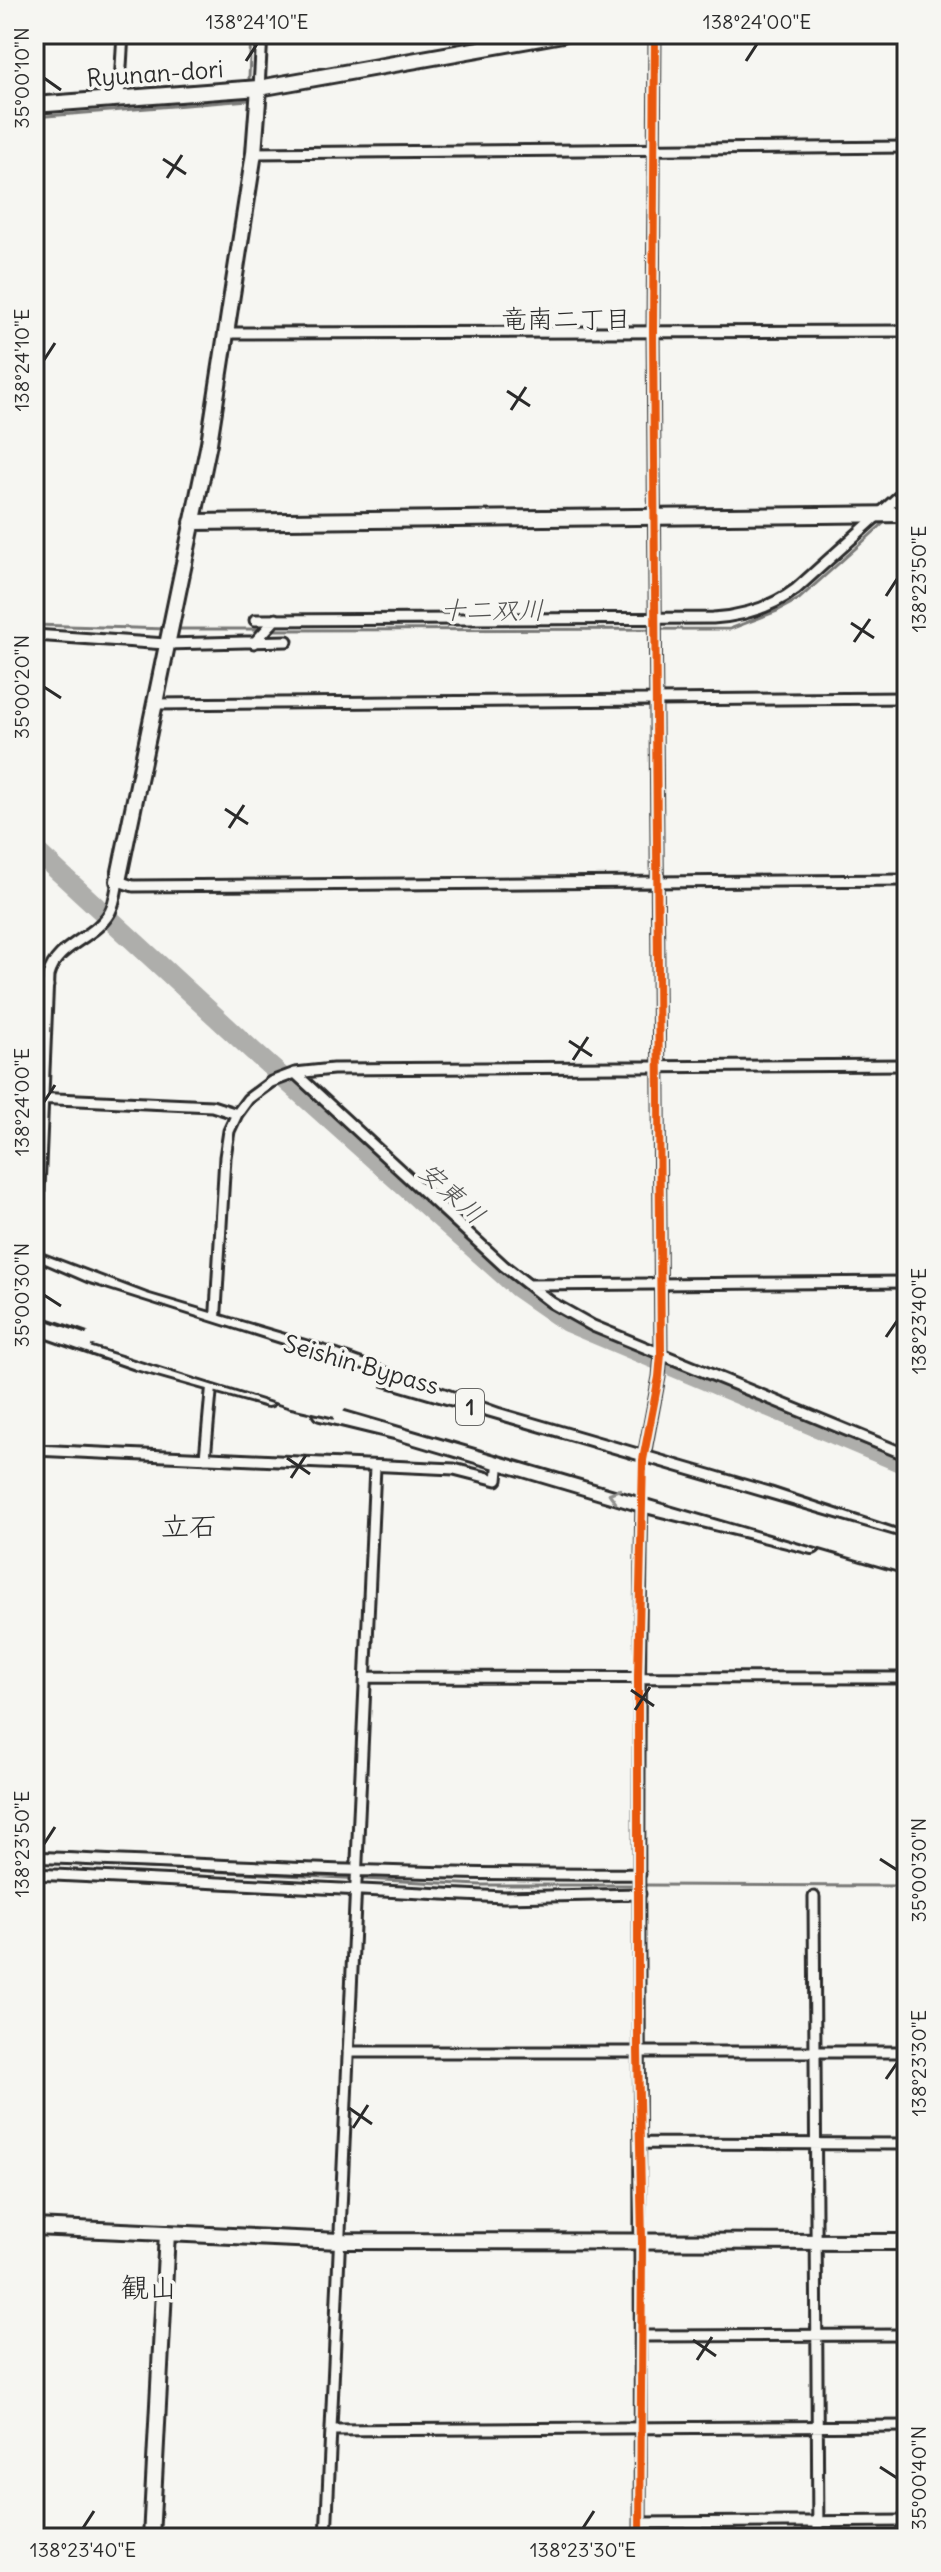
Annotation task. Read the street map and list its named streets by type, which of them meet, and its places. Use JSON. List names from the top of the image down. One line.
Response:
{"streets":{"highway":["Seishin Bypass","1"],"street":["Ryunan-dori"]},"crossings":[["Seishin Bypass","1"]],"districts":["竜南二丁目","立石","観山"],"water":["十二双川","安東川"],"coordinates":["138°24'10\"E","138°24'00\"E","35°00'10\"N","138°23'50\"E","35°00'20\"N","35°00'30\"N","138°23'40\"E","138°23'30\"E","35°00'40\"N"]}
